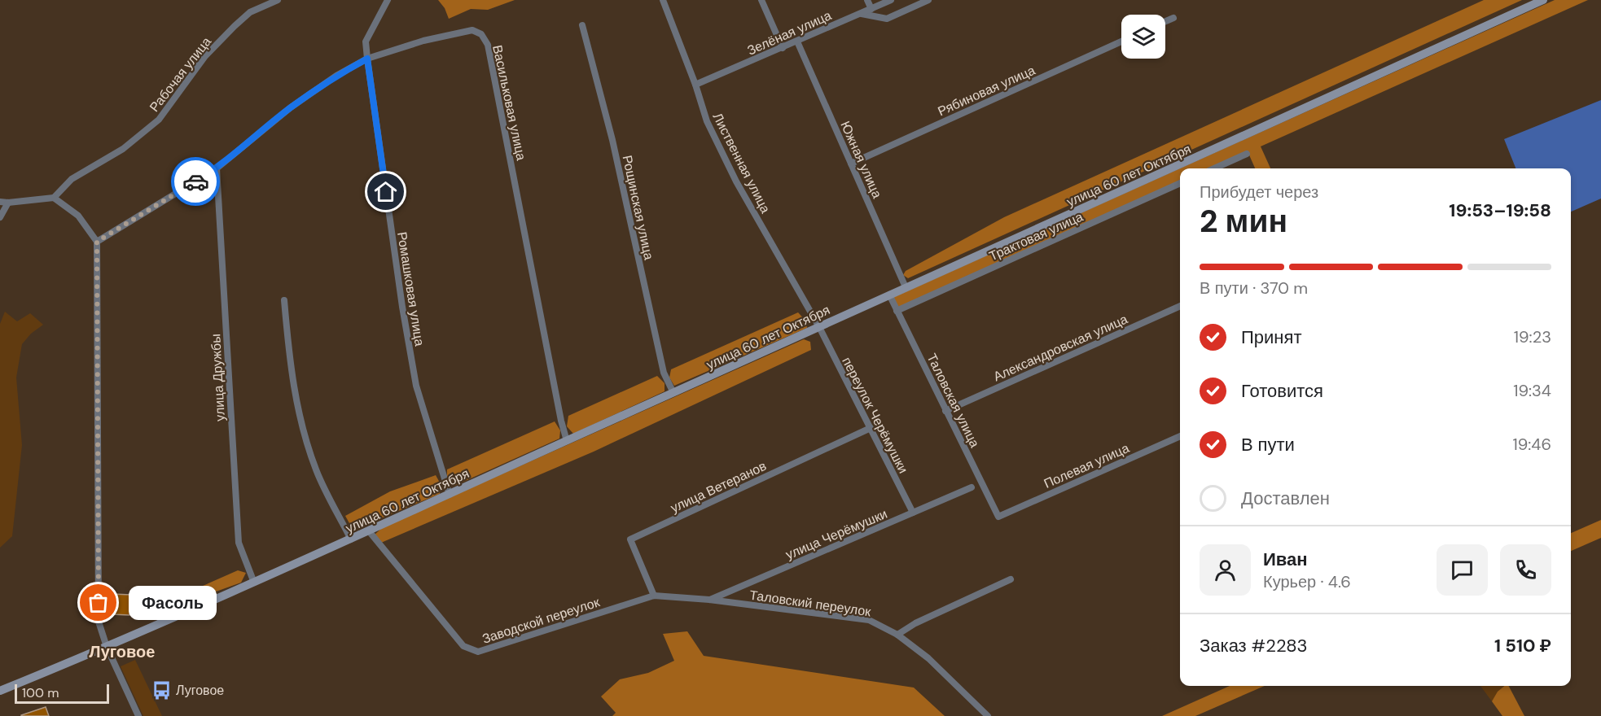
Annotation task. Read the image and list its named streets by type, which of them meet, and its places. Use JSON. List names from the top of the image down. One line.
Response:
{"streets":{"street":["Зелёная улица","Рабочая улица","Рябиновая улица","Васильковая улица","Южная улица","Лиственная улица","улица 60 лет Октября","Рощинская улица","Трактовая улица","Ромашковая улица","Александровская улица","улица Дружбы","Таловская улица","переулок Черёмушки","Полевая улица","улица Ветеранов","улица Черёмушки","Таловский переулок","Заводской переулок"]},"crossings":[["Зелёная улица","Южная улица"],["Зелёная улица","Лиственная улица"],["Рябиновая улица","Южная улица"],["Васильковая улица","улица 60 лет Октября"],["Васильковая улица","Ромашковая улица"],["Васильковая улица","улица Дружбы"],["Южная улица","улица 60 лет Октября"],["Лиственная улица","улица 60 лет Октября"],["Лиственная улица","переулок Черёмушки"],["улица 60 лет Октября","Рощинская улица"],["улица 60 лет Октября","Ромашковая улица"],["улица 60 лет Октября","улица Дружбы"],["улица 60 лет Октября","Таловская улица"],["улица 60 лет Октября","переулок Черёмушки"],["улица 60 лет Октября","Заводской переулок"],["Трактовая улица","Таловская улица"],["Александровская улица","Таловская улица"],["Таловская улица","Полевая улица"],["переулок Черёмушки","улица Ветеранов"],["переулок Черёмушки","улица Черёмушки"],["улица Ветеранов","Таловский переулок"],["улица Ветеранов","Заводской переулок"],["улица Черёмушки","Таловский переулок"],["Таловский переулок","Заводской переулок"]],"districts":["Луговое"],"places":{"other":["Фасоль"],"bus stop":["Луговое"]},"scale_bar":"100 m","page":{"heading":["2 мин","Прибудет через","19:53–19:58"],"panel":["Иван","Курьер · 4.6","Заказ #2283","1 510 ₽"],"bar":"В пути · 370 m","list":[["Принят","19:23"],["Готовится","19:34"],["В пути","19:46"],"Доставлен"],"bubble":"Фасоль","scale":"100 m"}}
